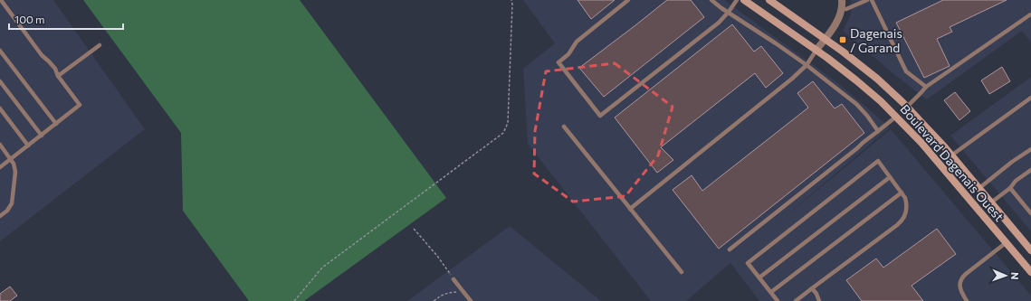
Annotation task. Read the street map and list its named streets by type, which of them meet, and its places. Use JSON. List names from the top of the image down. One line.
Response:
{"streets":{"main road":["Boulevard Dagenais Ouest"]},"places":{"transit":["Dagenais / Garand"]},"scale_bar":"100 m","north":"right"}
